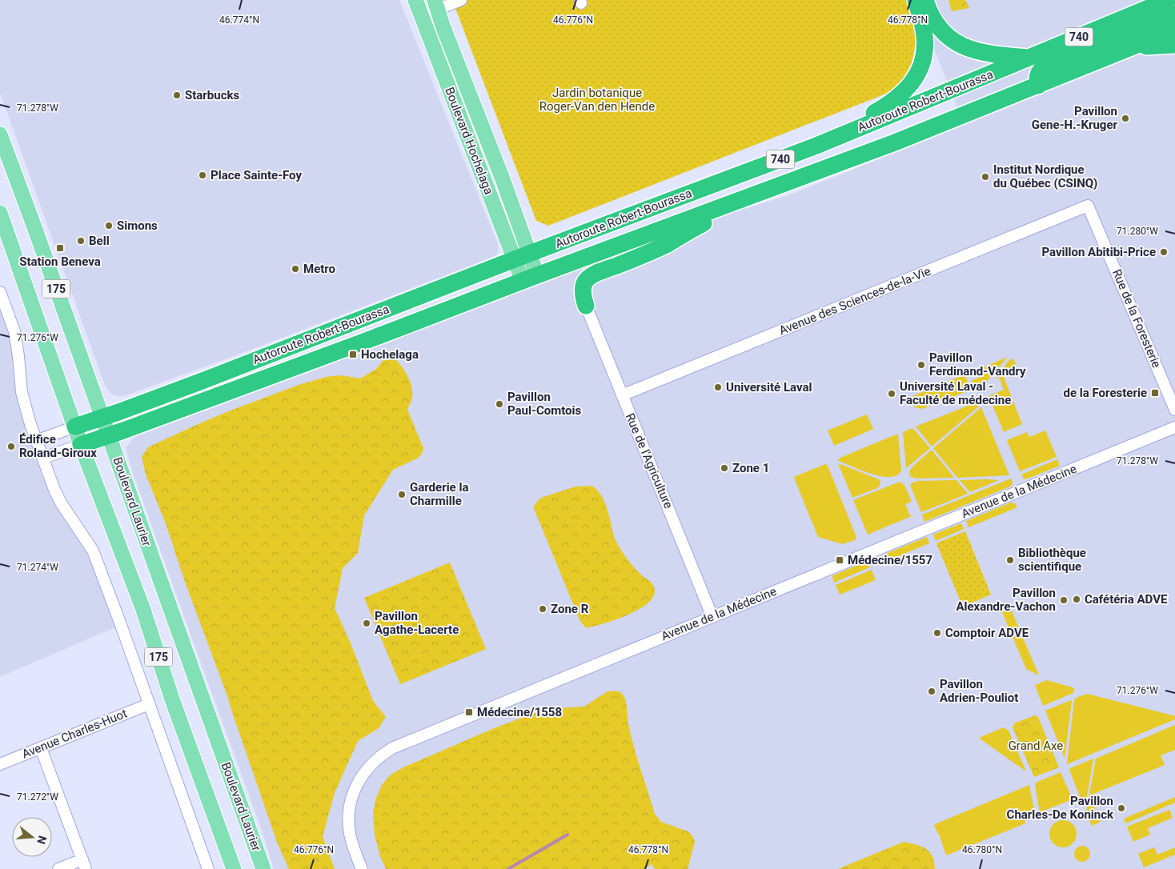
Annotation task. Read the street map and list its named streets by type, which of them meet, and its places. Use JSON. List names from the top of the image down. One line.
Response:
{"streets":{"highway":["740","Autoroute Robert-Bourassa"],"main road":["Boulevard Hochelaga","175","Boulevard Laurier"],"street":["Avenue des Sciences-de-la-Vie","Rue de la Foresterie","Rue de l'Agriculture","Avenue de la Médecine","Avenue Charles-Huot"]},"crossings":[["Autoroute Robert-Bourassa","Boulevard Hochelaga"],["Autoroute Robert-Bourassa","175"],["Autoroute Robert-Bourassa","Boulevard Laurier"],["Avenue des Sciences-de-la-Vie","Rue de la Foresterie"],["Avenue des Sciences-de-la-Vie","Rue de l'Agriculture"],["Rue de l'Agriculture","Avenue de la Médecine"]],"parks":["Jardin botanique Roger-Van den Hende","Grand Axe"],"places":{"other":["Starbucks","Pavillon Gene-H.-Kruger","Place Sainte-Foy","Institut Nordique du Québec (CSINQ)","Simons","Bell","Pavillon Abitibi-Price","Metro","Pavillon Ferdinand-Vandry","Université Laval","Université Laval - Faculté de médecine","Pavillon Paul-Comtois","Édifice Roland-Giroux","Zone 1","Garderie la Charmille","Bibliothèque scientifique","Cafétéria ADVE","Pavillon Alexandre-Vachon","Zone R","Pavillon Agathe-Lacerte","Comptoir ADVE","Pavillon Adrien-Pouliot","Pavillon Charles-De Koninck"],"transit":["Station Beneva","Hochelaga","de la Foresterie","Médecine/1557","Médecine/1558"]},"north":"right","coordinates":["46.774°N","46.776°N","46.778°N","71.278°W","71.280°W","71.276°W","71.274°W","71.272°W","46.780°N"]}
